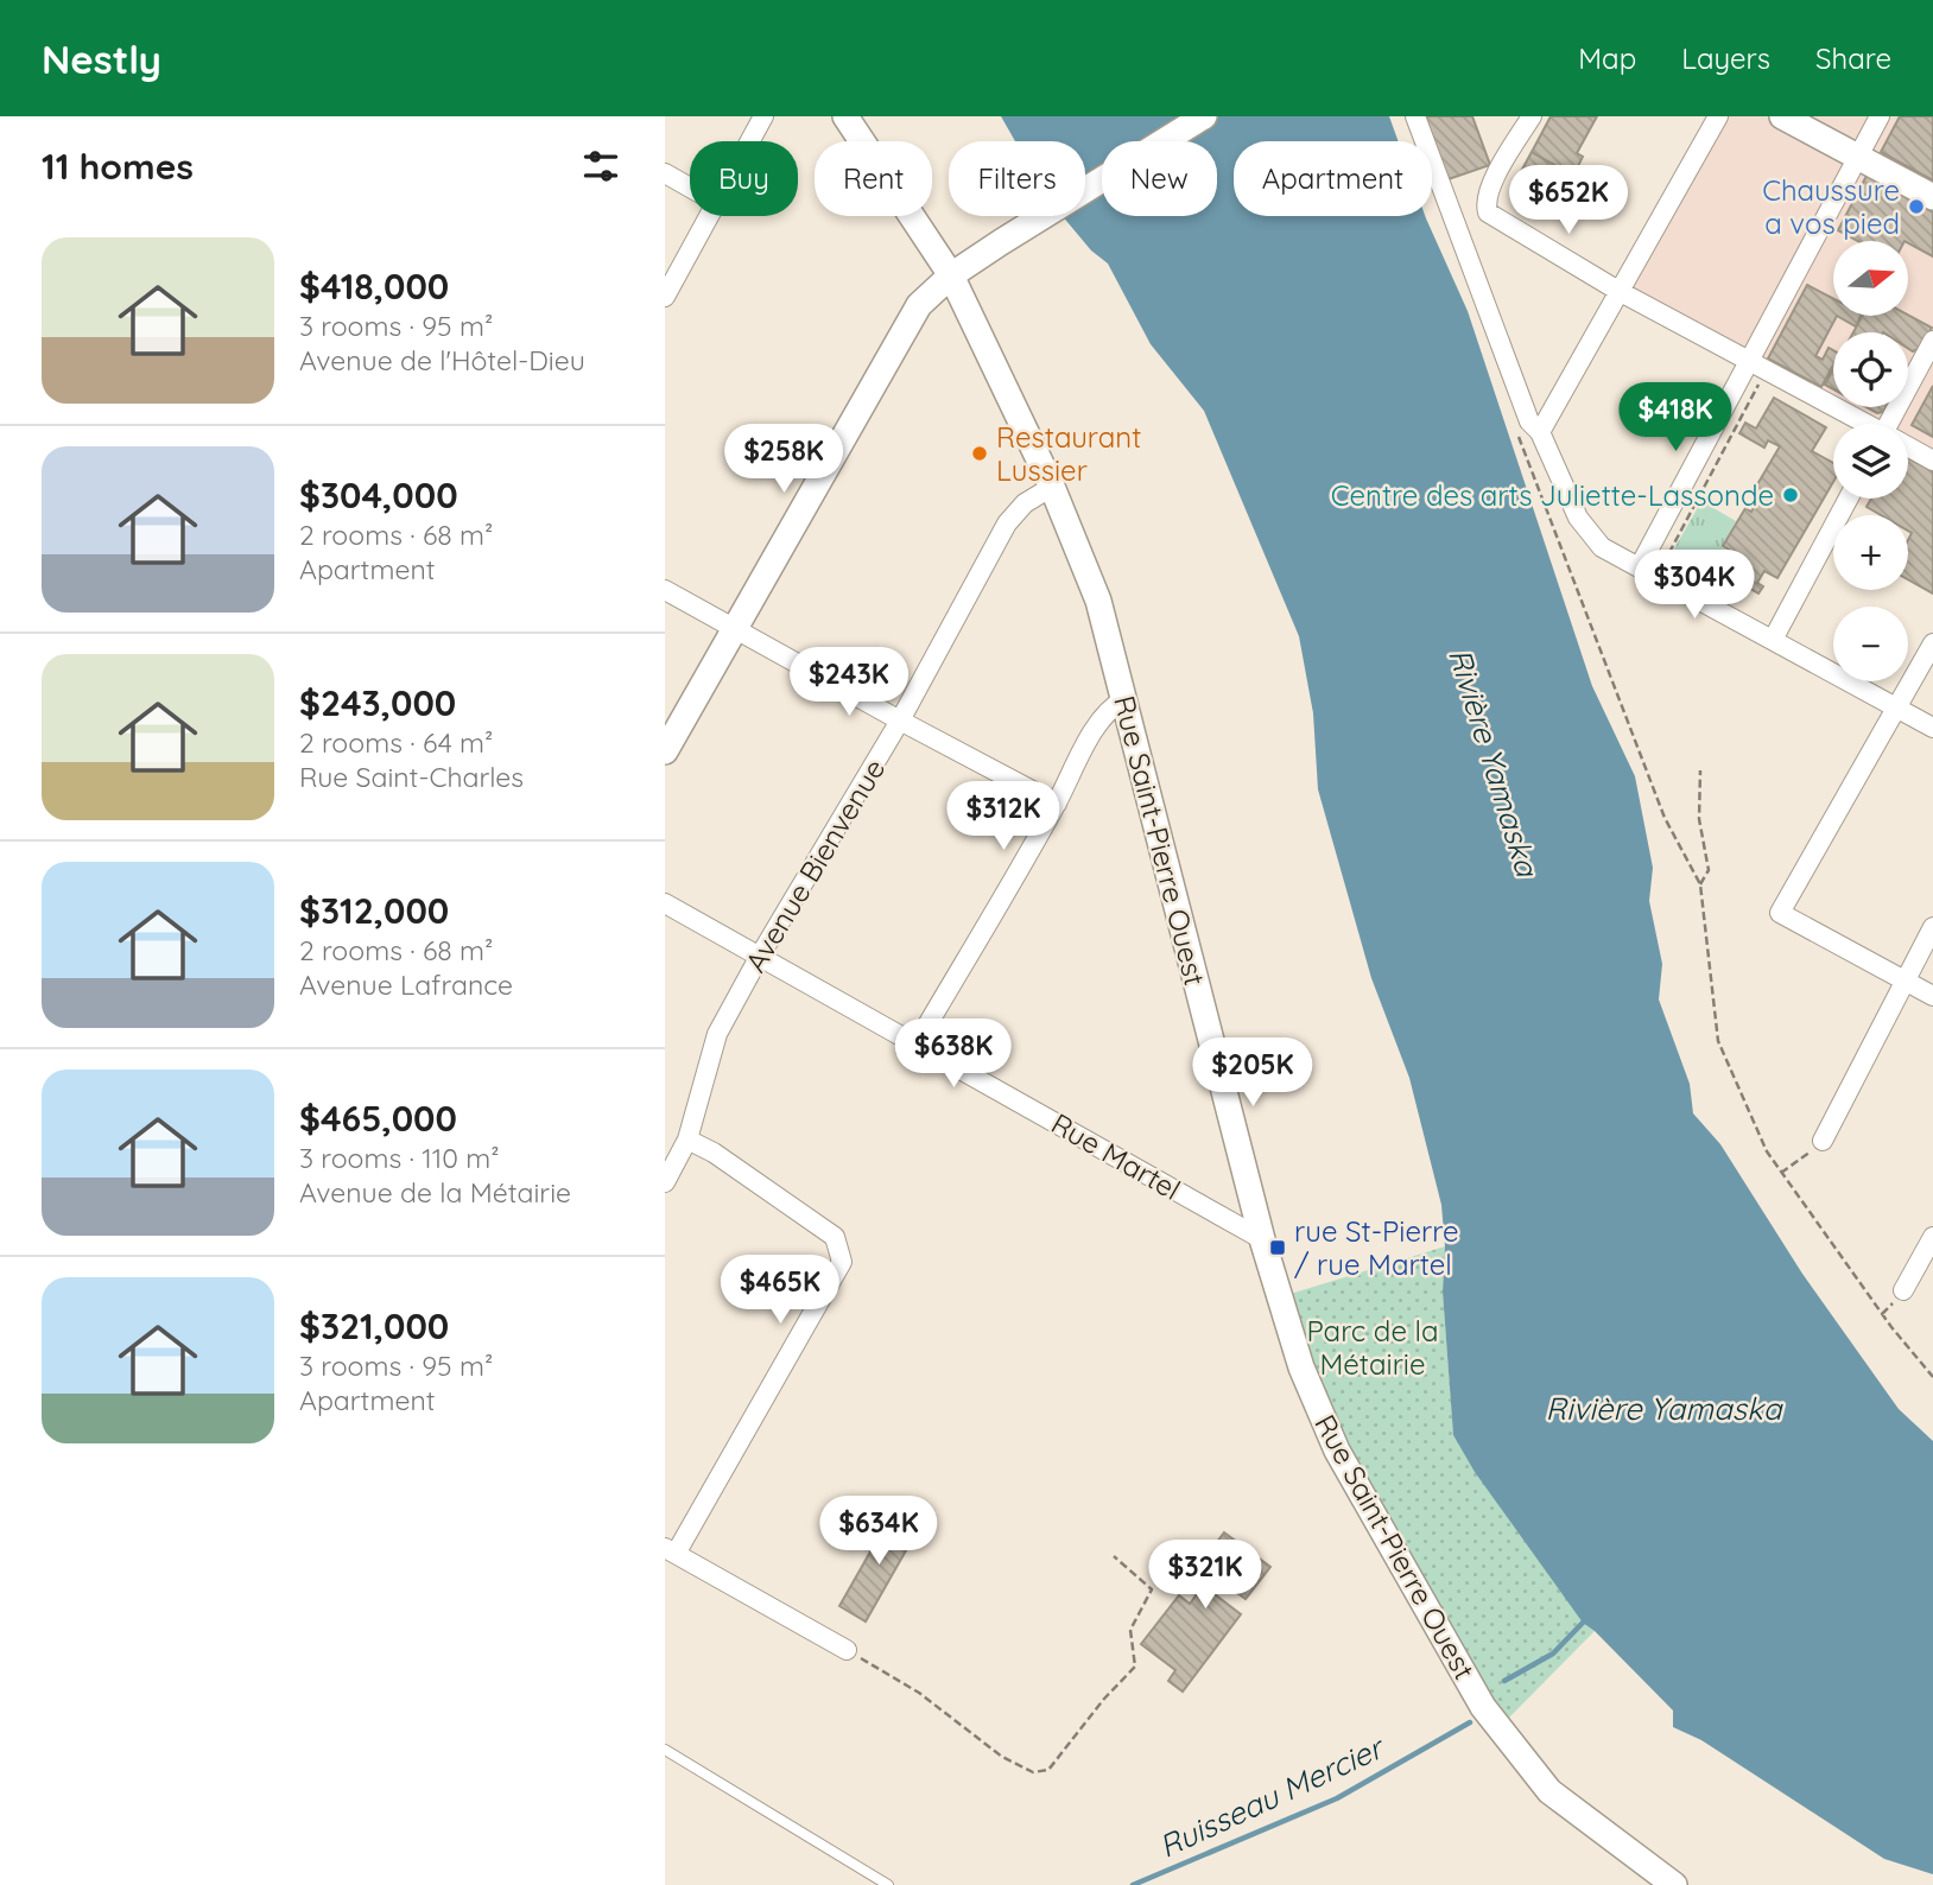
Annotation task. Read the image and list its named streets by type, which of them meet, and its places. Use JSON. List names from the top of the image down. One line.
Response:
{"streets":{"street":["Rue Saint-Pierre Ouest","Avenue Bienvenue","Rue Martel"]},"crossings":[["Rue Saint-Pierre Ouest","Avenue Bienvenue"],["Rue Saint-Pierre Ouest","Rue Martel"],["Avenue Bienvenue","Rue Martel"]],"water":["Rivière Yamaska","Ruisseau Mercier"],"parks":["Parc de la Métairie"],"places":{"other":["Chaussure a vos pied","Restaurant Lussier","Centre des arts Juliette-Lassonde"],"transit":["rue St-Pierre / rue Martel"]},"north":"right","page":{"header":"Nestly","nav":["Map","Layers","Share"],"heading":"11 homes","chip":["Buy","Rent","Filters","New","Apartment"],"price":["$652K","$418K","$258K","$304K","$243K","$312K","$638K","$205K","$465K","$634K","$321K"],"list":[{"name":"$418,000","note":"3 rooms · 95 m² · Avenue de l'Hôtel-Dieu"},{"name":"$304,000","note":"2 rooms · 68 m² · Apartment"},{"name":"$243,000","note":"2 rooms · 64 m² · Rue Saint-Charles"},{"name":"$312,000","note":"2 rooms · 68 m² · Avenue Lafrance"},{"name":"$465,000","note":"3 rooms · 110 m² · Avenue de la Métairie"},{"name":"$321,000","note":"3 rooms · 95 m² · Apartment"}],"map_buttons":["+","−"]}}
